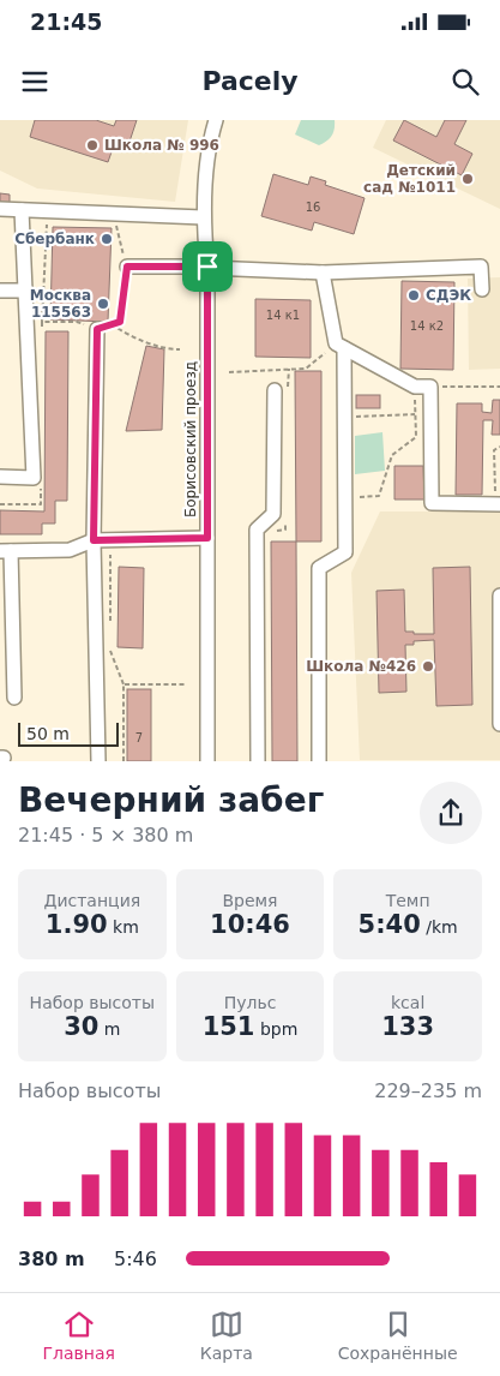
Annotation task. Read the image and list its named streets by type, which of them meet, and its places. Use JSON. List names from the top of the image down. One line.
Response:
{"streets":{"street":["Борисовский проезд"]},"places":["Школа № 996","Детский сад №1011","Сбербанк","СДЭК","Москва 115563","Школа №426"],"house_numbers":["16","14 к1","14 к2","7"],"scale_bar":"50 m","page":{"status":"21:45","header":"Pacely","scale":"50 m","heading":["Вечерний забег","21:45 · 5 × 380 m"],"stats":[["Дистанция","1.90 km"],["Время","10:46"],["Темп","5:40 /km"],["Набор высоты","30 m"],["Пульс","151 bpm"],["kcal","133"]],"chart":["Набор высоты","229–235 m"],"list":[{"name":"380 m","note":"5:46"}],"tabs":["Главная","Карта","Сохранённые"]}}
